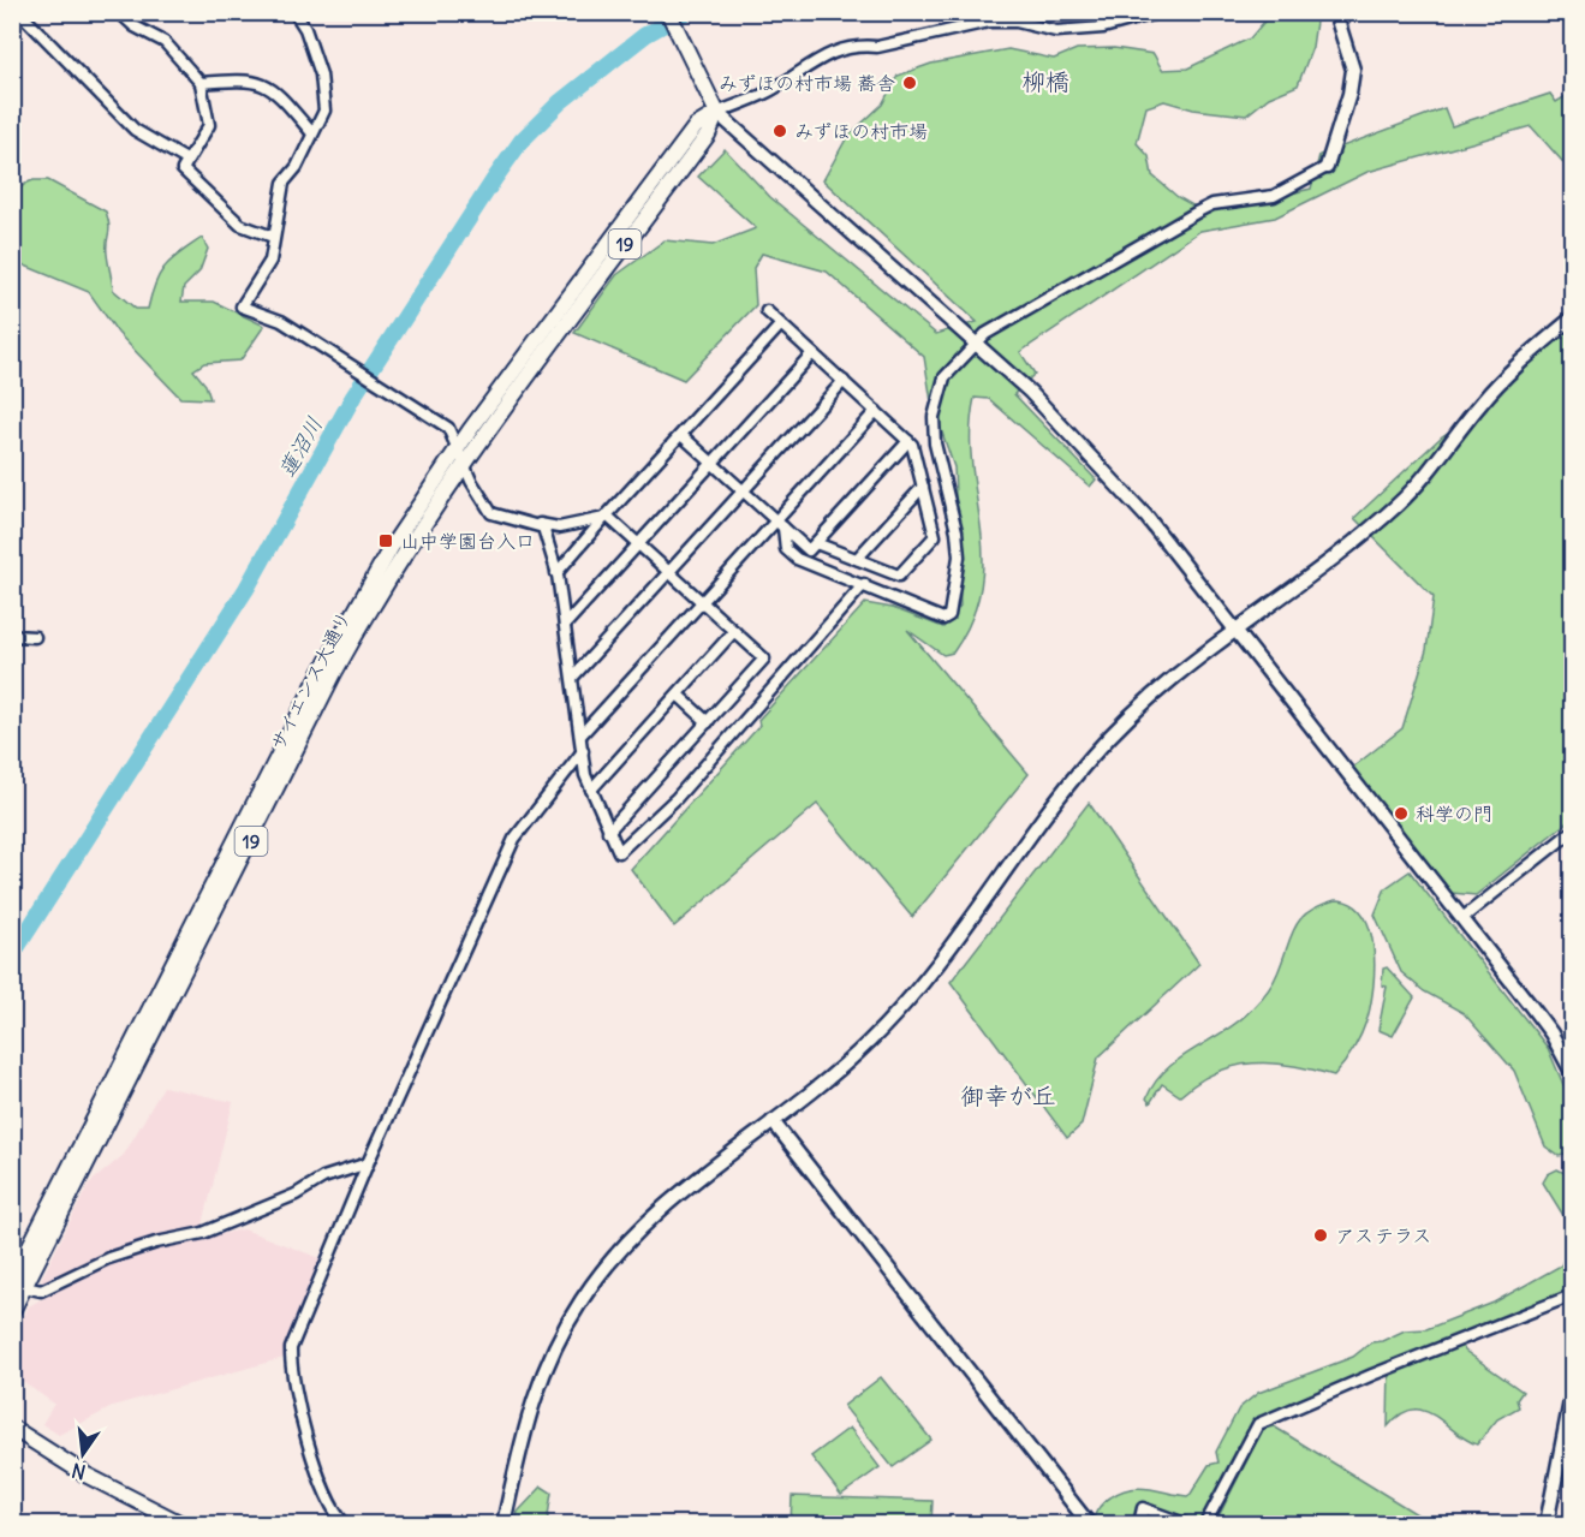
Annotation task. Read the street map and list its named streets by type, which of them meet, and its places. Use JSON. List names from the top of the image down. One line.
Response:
{"streets":{"main road":["19","サイエンス大通り"]},"districts":["柳橋","御幸が丘"],"water":["蓮沼川"],"places":{"other":["みずほの村市場 蕎舎","みずほの村市場","科学の門","アステラス"],"transit":["山中学園台入口"]},"north":"bottom"}
